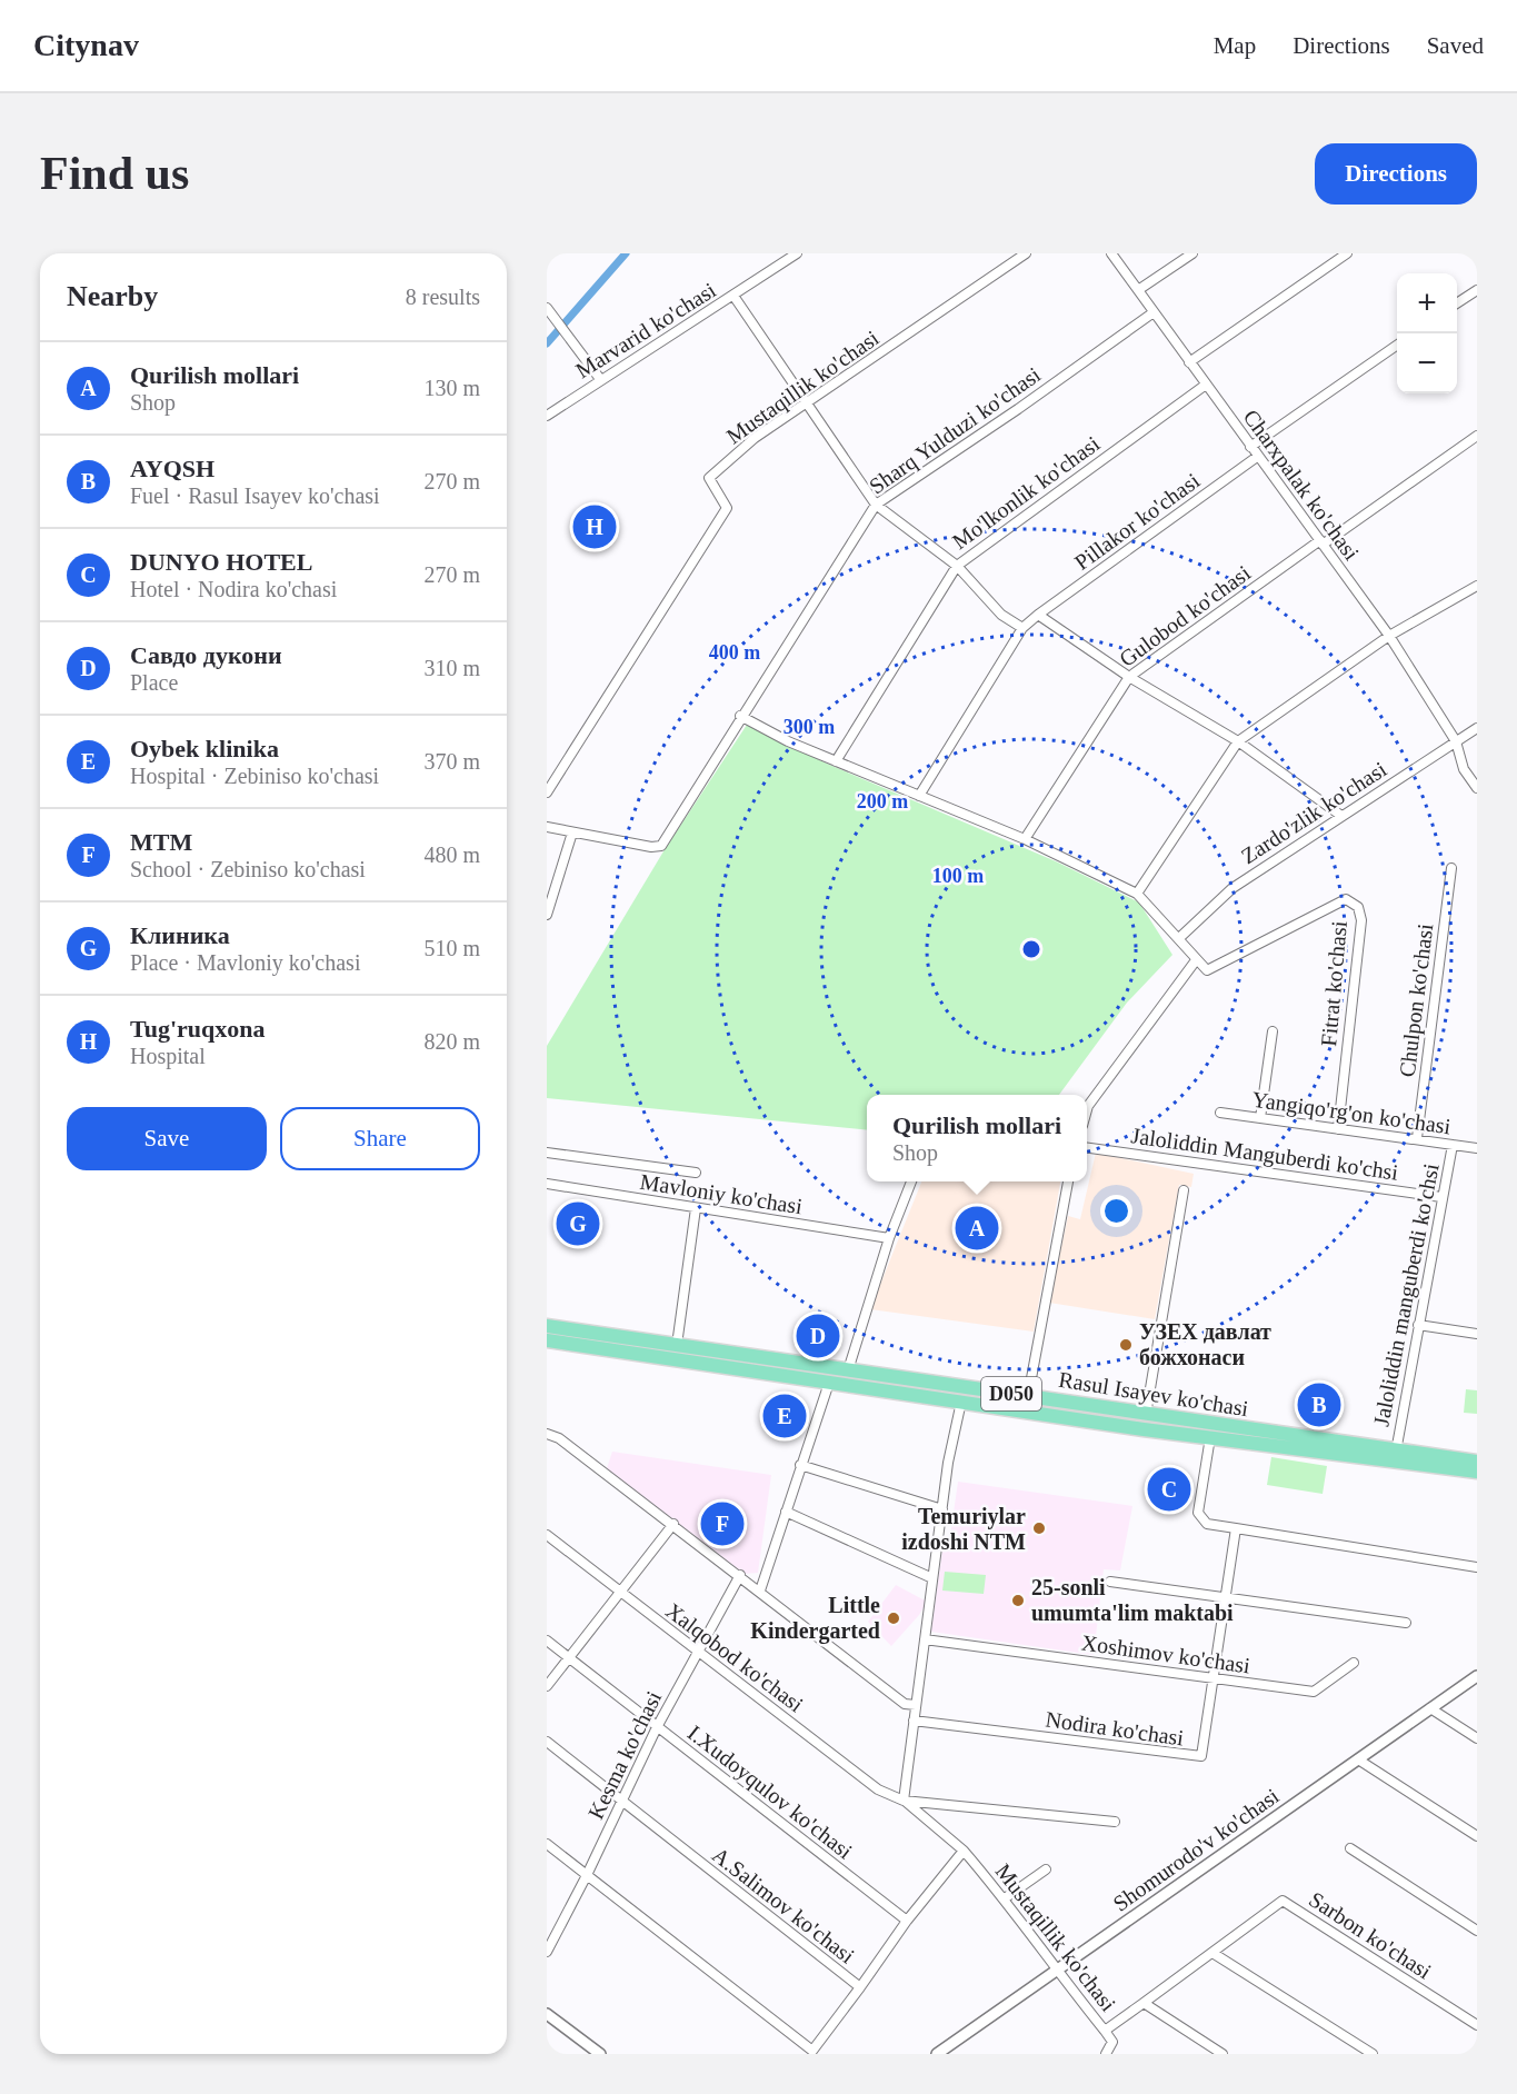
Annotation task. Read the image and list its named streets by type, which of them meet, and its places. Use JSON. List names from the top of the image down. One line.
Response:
{"streets":{"main road":["D050","Rasul Isayev ko'chasi"],"street":["Marvarid ko'chasi","Mustaqillik ko'chasi","Sharq Yulduzi ko'chasi","Charxpalak ko'chasi","Mo'lkonlik ko'chasi","Pillakor ko'chasi","Gulobod ko'chasi","Zardo'zlik ko'chasi","Fitrat ko'chasi","Chulpon ko'chasi","Yangiqo'rg'on ko'chasi","Jaloliddin Manguberdi ko'chsi","Mavloniy ko'chasi","Jaloliddin manguberdi ko'chsi","Xoshimov ko'chasi","Xalqobod ko'chasi","Nodira ko'chasi","Kesma ko'chasi","I.Xudoyqulov ko'chasi","Shomurodo'v ko'chasi","A.Salimov ko'chasi","Sarbon ko'chasi"]},"crossings":[["Mustaqillik ko'chasi","Xalqobod ko'chasi"],["Mustaqillik ko'chasi","Shomurodo'v ko'chasi"],["Mustaqillik ko'chasi","Sarbon ko'chasi"],["Sharq Yulduzi ko'chasi","Charxpalak ko'chasi"],["Charxpalak ko'chasi","Mo'lkonlik ko'chasi"],["Charxpalak ko'chasi","Pillakor ko'chasi"],["Charxpalak ko'chasi","Gulobod ko'chasi"],["Charxpalak ko'chasi","Zardo'zlik ko'chasi"],["Fitrat ko'chasi","Yangiqo'rg'on ko'chasi"],["Chulpon ko'chasi","Yangiqo'rg'on ko'chasi"],["Yangiqo'rg'on ko'chasi","Jaloliddin manguberdi ko'chsi"],["Jaloliddin Manguberdi ko'chsi","Jaloliddin manguberdi ko'chsi"],["Jaloliddin manguberdi ko'chsi","Rasul Isayev ko'chasi"],["Xoshimov ko'chasi","Nodira ko'chasi"],["Xalqobod ko'chasi","Kesma ko'chasi"],["Kesma ko'chasi","I.Xudoyqulov ko'chasi"],["Kesma ko'chasi","A.Salimov ko'chasi"]],"places":["УЗЕХ давлат божхонаси","Temuriylar izdoshi NTM","25-sonli umumta'lim maktabi","Little Kindergarted"],"page":{"header":"Citynav","nav":["Map","Directions","Saved"],"buttons":["Directions",["Save","Share"]],"title":"Find us","heading":["Nearby","8 results"],"map_buttons":["+","−"],"list":[{"mark":"A","name":"Qurilish mollari","note":"Shop","value":"130 m"},{"mark":"B","name":"AYQSH","note":"Fuel · Rasul Isayev ko'chasi","value":"270 m"},{"mark":"C","name":"DUNYO HOTEL","note":"Hotel · Nodira ko'chasi","value":"270 m"},{"mark":"D","name":"Савдо дукони","note":"Place","value":"310 m"},{"mark":"E","name":"Oybek klinika","note":"Hospital · Zebiniso ko'chasi","value":"370 m"},{"mark":"F","name":"MTM","note":"School · Zebiniso ko'chasi","value":"480 m"},{"mark":"G","name":"Клиника","note":"Place · Mavloniy ko'chasi","value":"510 m"},{"mark":"H","name":"Tug'ruqxona","note":"Hospital","value":"820 m"}],"pins":["H","G","A","D","B","E","C","F"],"popup":["Qurilish mollari","Shop"]},"rings":["400 m","300 m","200 m","100 m"]}
